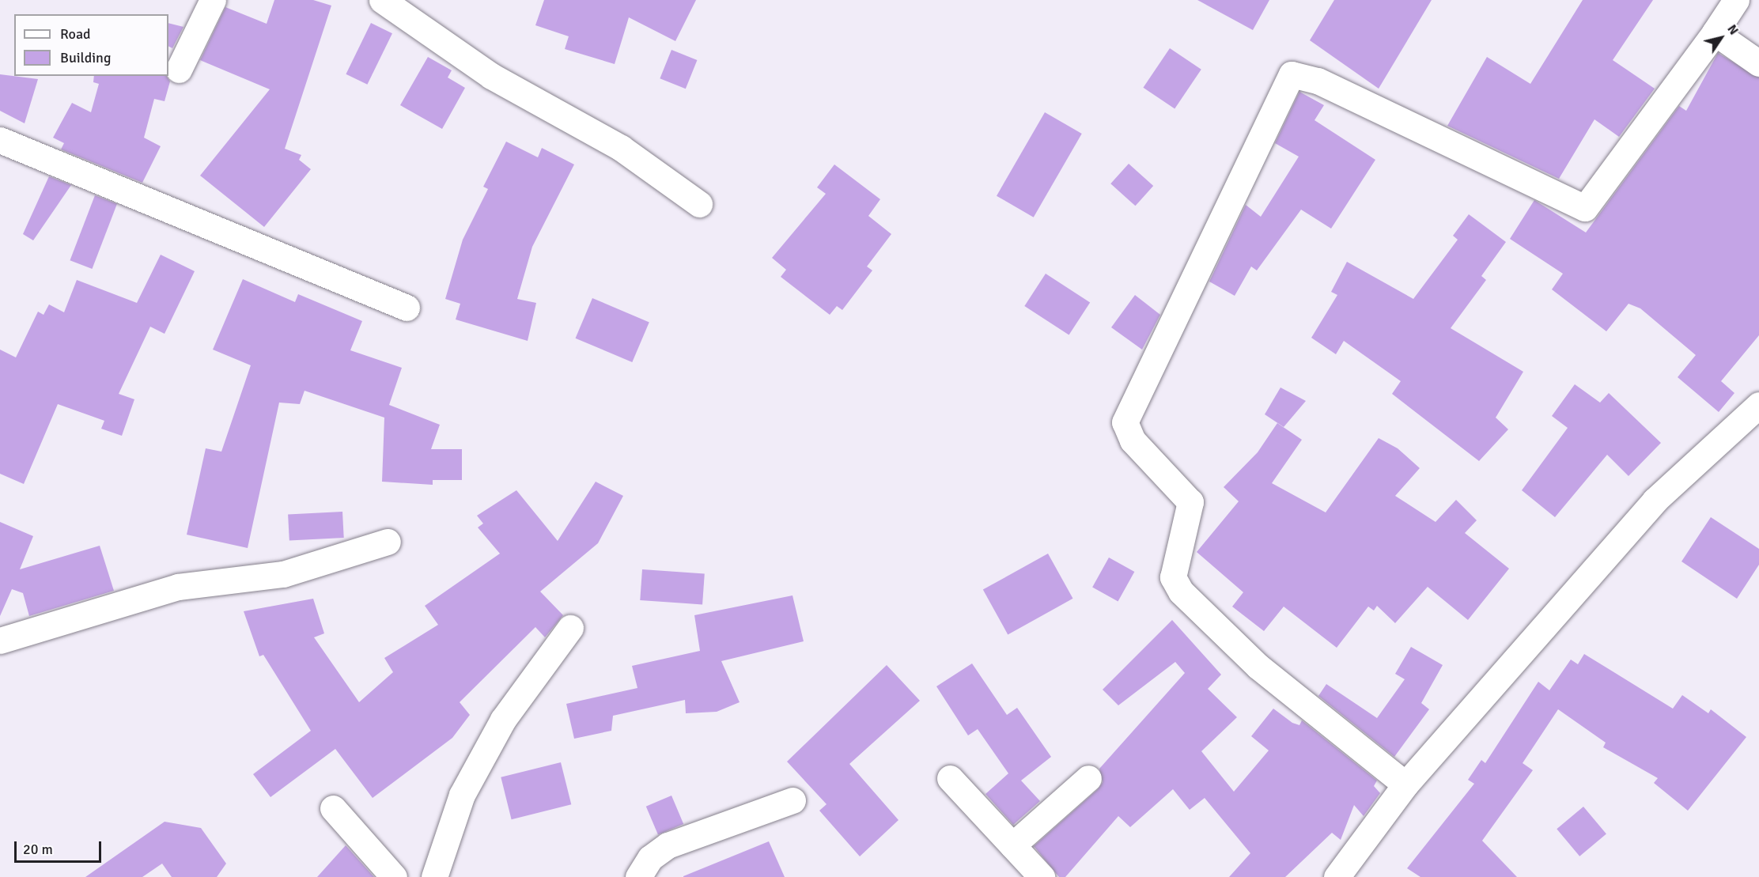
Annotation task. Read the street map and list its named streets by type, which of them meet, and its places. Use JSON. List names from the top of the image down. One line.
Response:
{"legend":["Road","Building"],"scale_bar":"20 m","north":"top right"}
